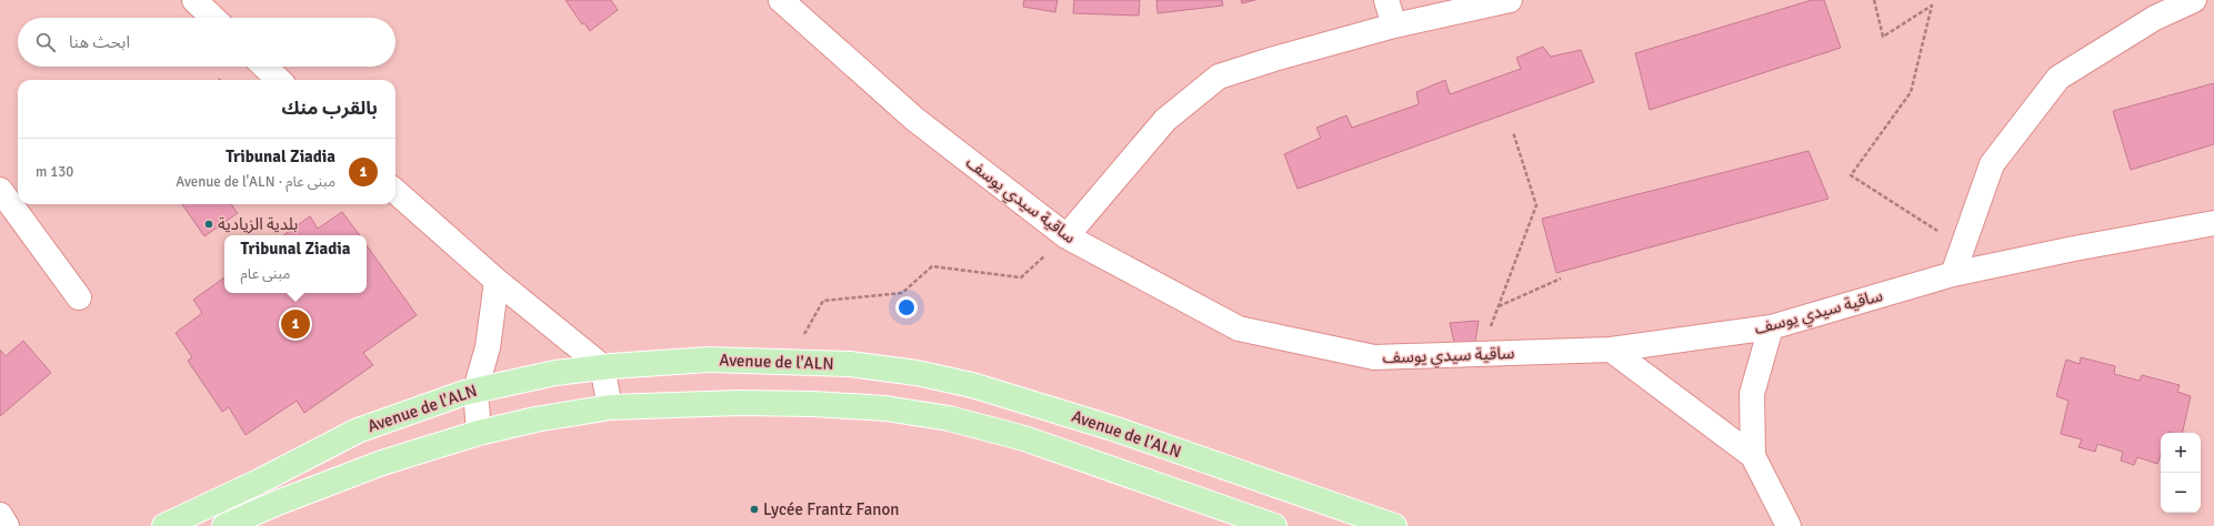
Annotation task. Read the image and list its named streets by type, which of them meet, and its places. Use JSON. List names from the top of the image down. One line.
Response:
{"streets":{"main road":["Avenue de l'ALN"],"street":["ساقية سيدي يوسف"]},"places":["بلدية الزيادية","Lycée Frantz Fanon"],"page":{"search":"ابحث هنا","heading":"بالقرب منك","list":[{"mark":"1","name":"Tribunal Ziadia","note":"مبنى عام · Avenue de l'ALN","value":"130 m"}],"popup":["Tribunal Ziadia","مبنى عام"],"pins":"1","map_buttons":["+","−"]}}
